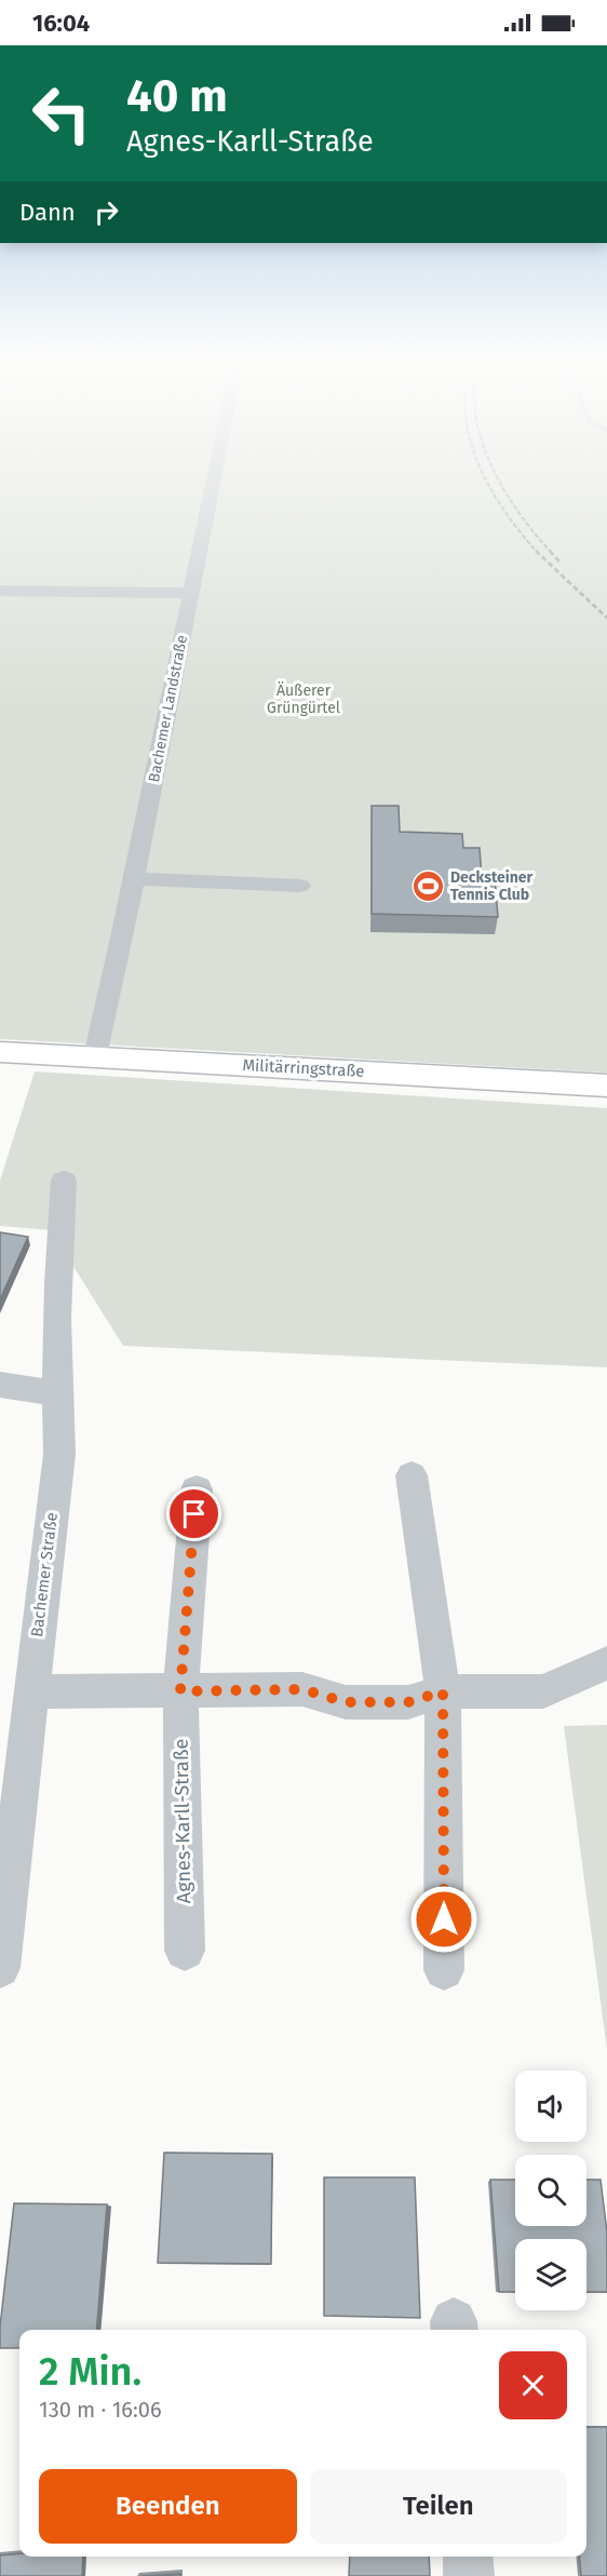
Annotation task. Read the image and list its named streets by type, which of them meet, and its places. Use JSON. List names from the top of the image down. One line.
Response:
{"streets":{"main road":["Militärringstraße"],"street":["Bachemer Landstraße","Bachemer Straße","Agnes-Karll-Straße"]},"crossings":[["Bachemer Landstraße","Militärringstraße"]],"parks":["Äußerer Grüngürtel"],"places":{"sports":["Decksteiner Tennis Club"]},"page":{"status":"16:04","turn":["40 m","Agnes-Karll-Straße"],"then":"Dann","heading":["2 Min.","130 m · 16:06"],"buttons":["Beenden","Teilen"]}}
